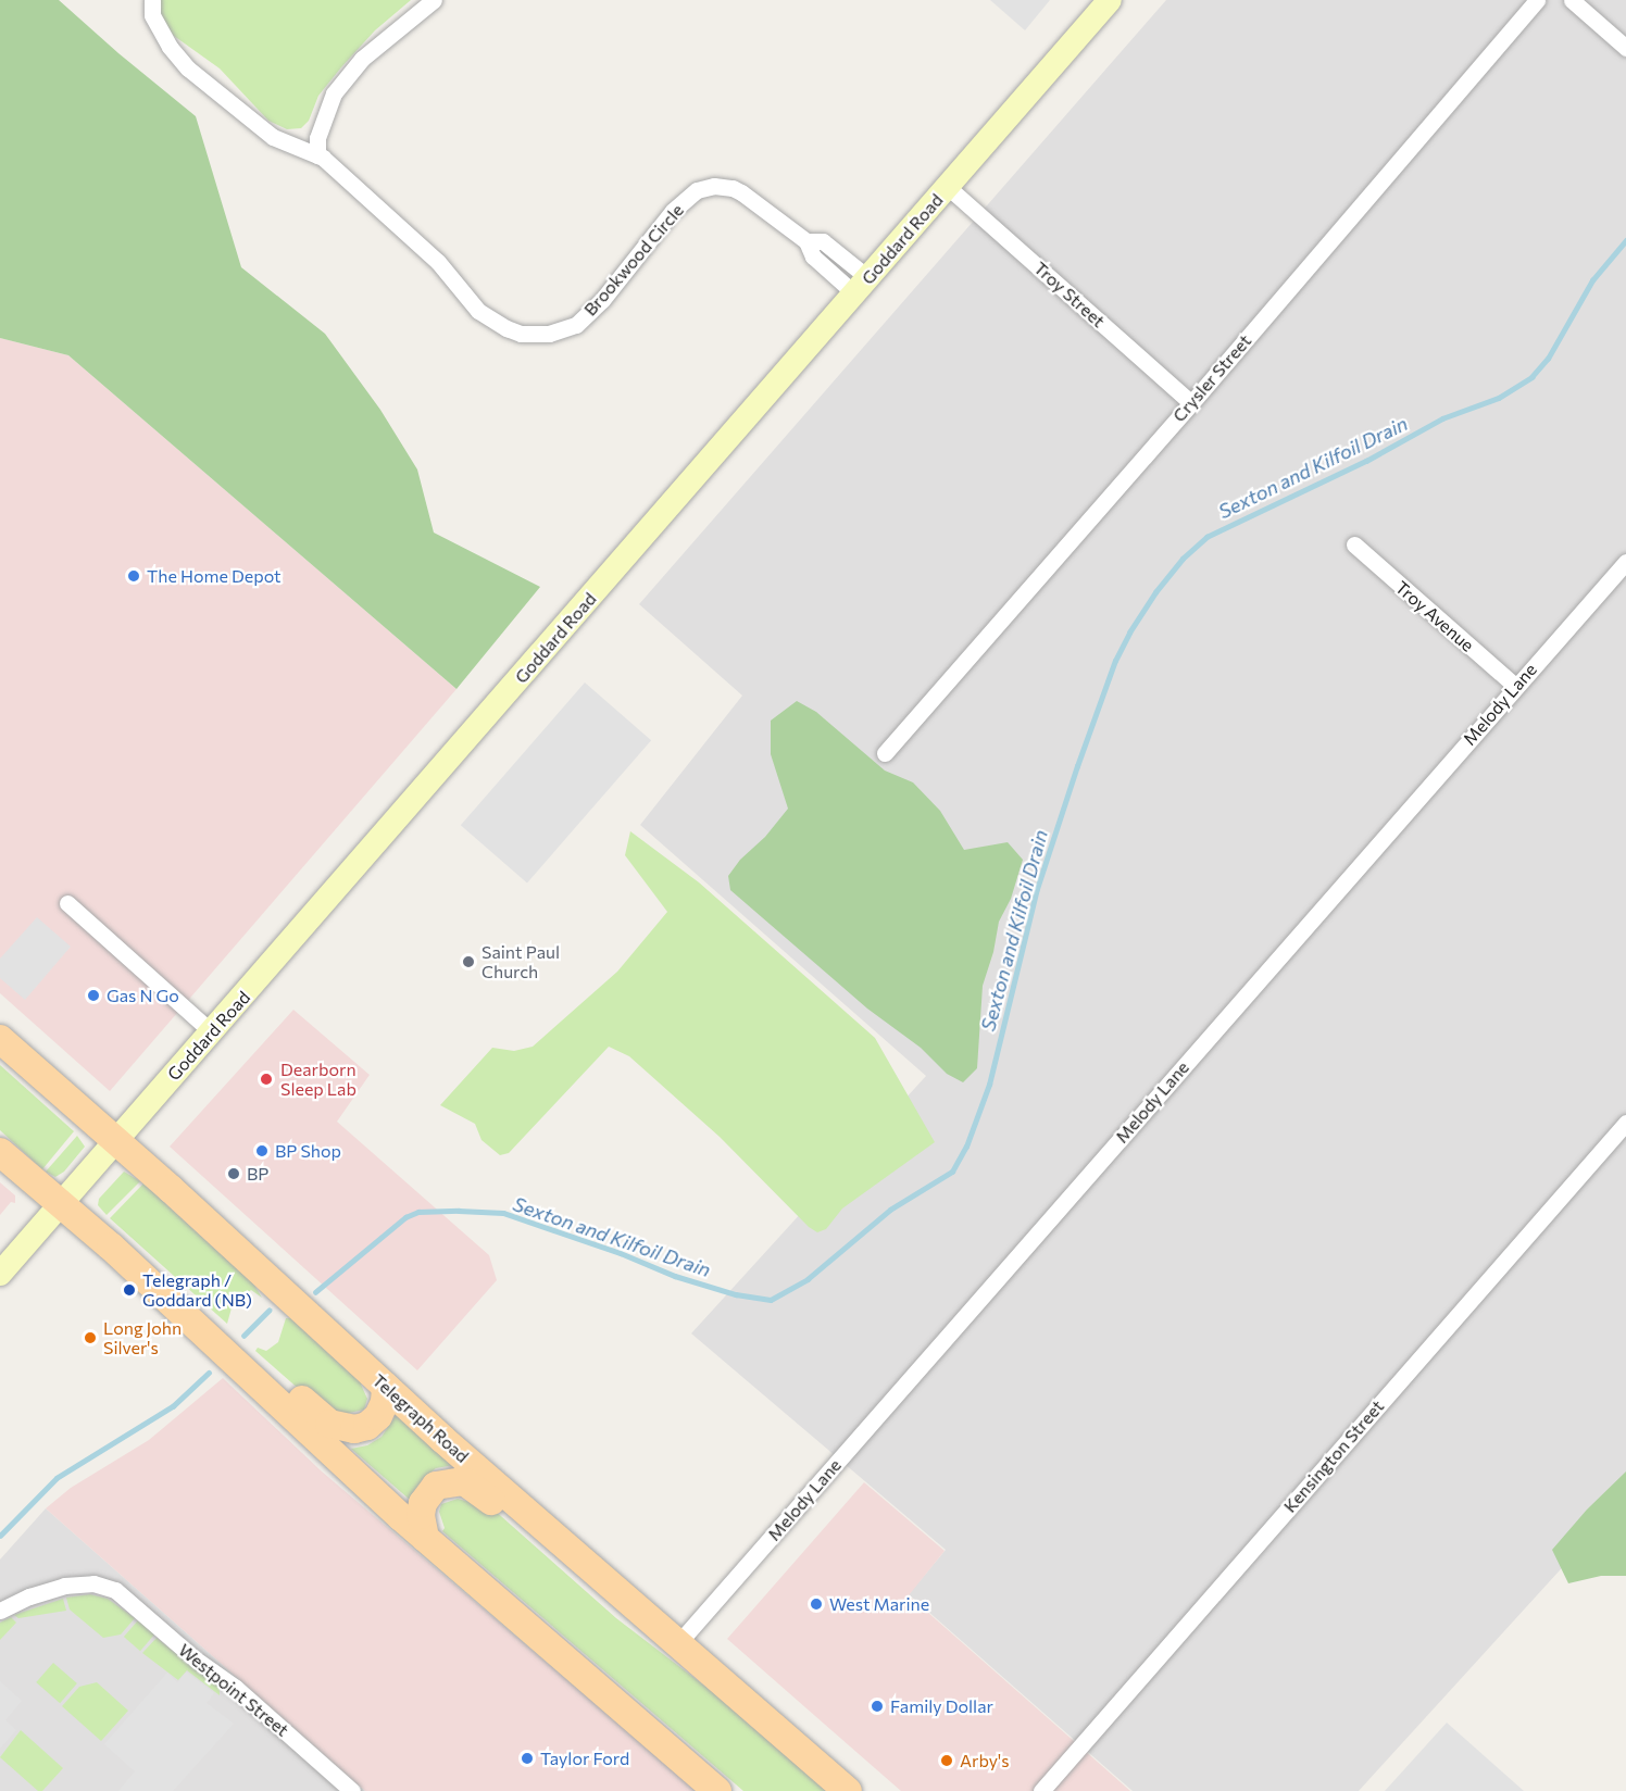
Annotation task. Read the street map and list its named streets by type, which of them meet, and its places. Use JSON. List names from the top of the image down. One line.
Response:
{"streets":{"main road":["Goddard Road","Telegraph Road"],"street":["Brookwood Circle","Troy Street","Crysler Street","Troy Avenue","Melody Lane","Kensington Street","Westpoint Street"]},"crossings":[["Goddard Road","Brookwood Circle"],["Goddard Road","Troy Street"],["Goddard Road","Telegraph Road"],["Troy Street","Crysler Street"],["Troy Avenue","Melody Lane"],["Melody Lane","Telegraph Road"]],"water":["Sexton and Kilfoil Drain"],"places":["The Home Depot","Saint Paul Church","Gas N Go","Dearborn Sleep Lab","BP Shop","BP","Telegraph / Goddard (NB)","Long John Silver's","West Marine","Family Dollar","Taylor Ford","Arby's"]}
